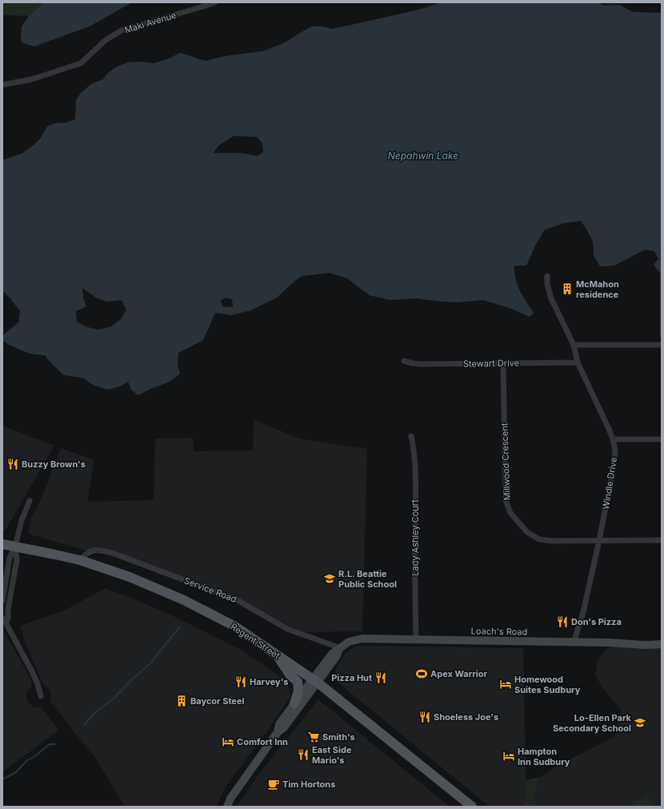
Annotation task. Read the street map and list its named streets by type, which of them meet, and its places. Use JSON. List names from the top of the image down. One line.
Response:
{"streets":{"main road":["Regent Street"],"street":["Maki Avenue","Stewart Drive","Millwood Crescent","Windle Drive","Lady Ashley Court","Service Road","Loach's Road"]},"crossings":[["Stewart Drive","Millwood Crescent"],["Stewart Drive","Windle Drive"],["Millwood Crescent","Windle Drive"],["Windle Drive","Loach's Road"],["Lady Ashley Court","Loach's Road"],["Service Road","Loach's Road"],["Service Road","Regent Street"]],"water":["Nepahwin Lake"],"places":{"building":["McMahon residence","Baycor Steel"],"restaurant":["Buzzy Brown's","Don's Pizza","Pizza Hut","Harvey's","Shoeless Joe's","East Side Mario's"],"school or university":["R.L. Beattie Public School","Lo-Ellen Park Secondary School"],"sports":["Apex Warrior"],"hotel":["Homewood Suites Sudbury","Comfort Inn","Hampton Inn Sudbury"],"supermarket":["Smith's"],"cafe":["Tim Hortons"]}}
